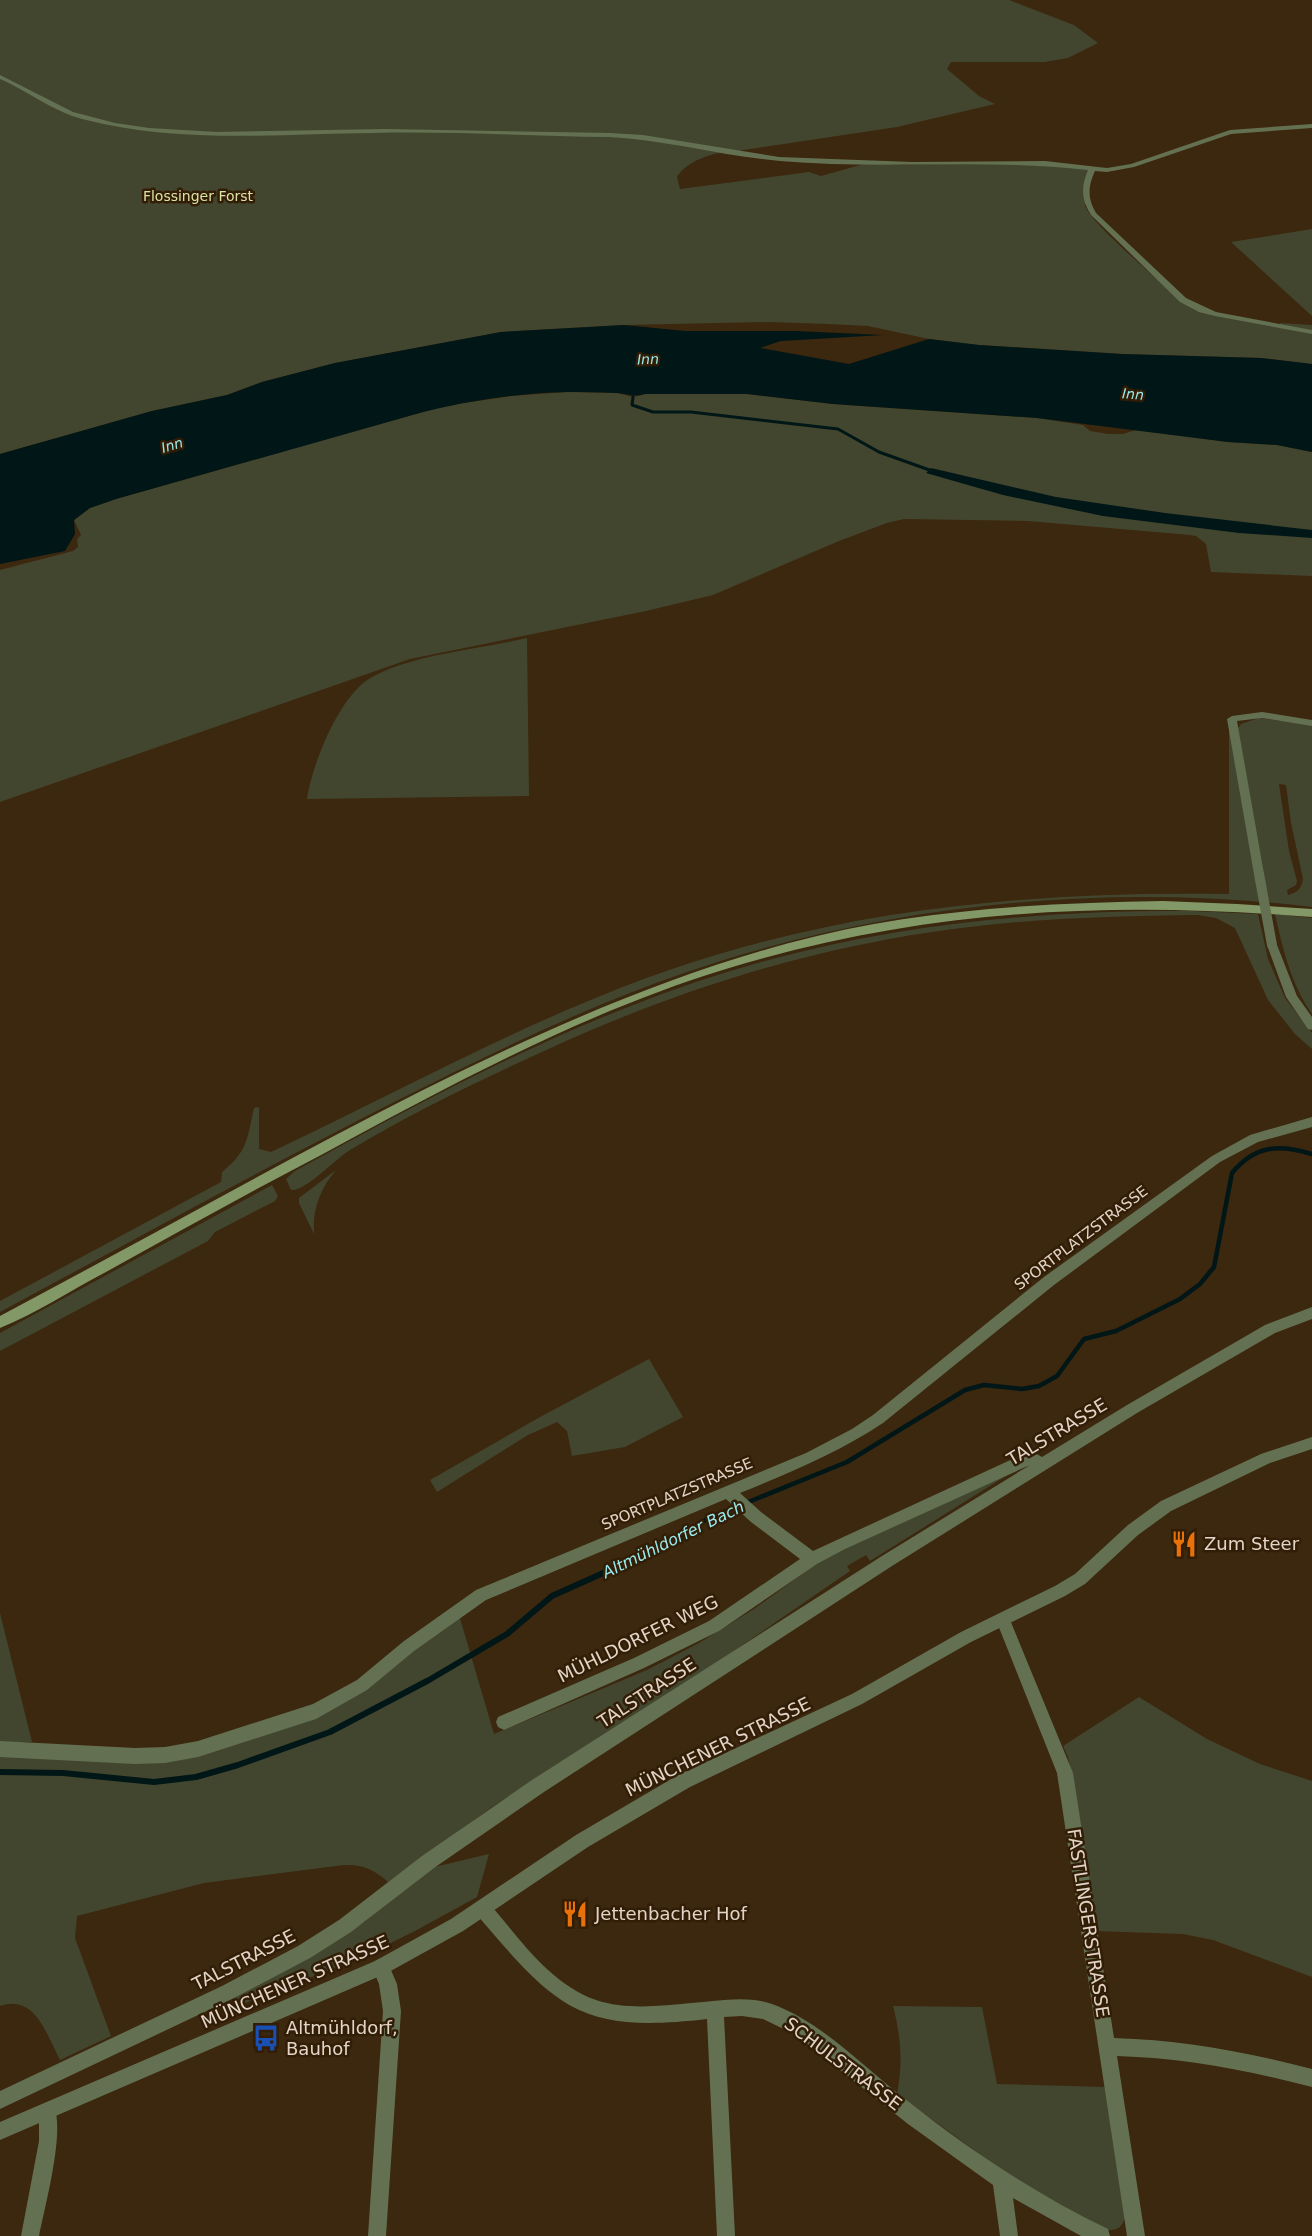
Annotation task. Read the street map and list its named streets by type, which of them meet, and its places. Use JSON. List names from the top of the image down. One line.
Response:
{"streets":{"street":["SPORTPLATZSTRASSE","TALSTRASSE","MÜHLDORFER WEG","MÜNCHENER STRASSE","FASTLINGERSTRASSE","SCHULSTRASSE"]},"crossings":[["TALSTRASSE","MÜHLDORFER WEG"],["MÜNCHENER STRASSE","FASTLINGERSTRASSE"],["MÜNCHENER STRASSE","SCHULSTRASSE"]],"water":["Inn","Altmühldorfer Bach"],"parks":["Flossinger Forst"],"places":{"restaurant":["Zum Steer","Jettenbacher Hof"],"bus stop":["Altmühldorf, Bauhof"]}}
